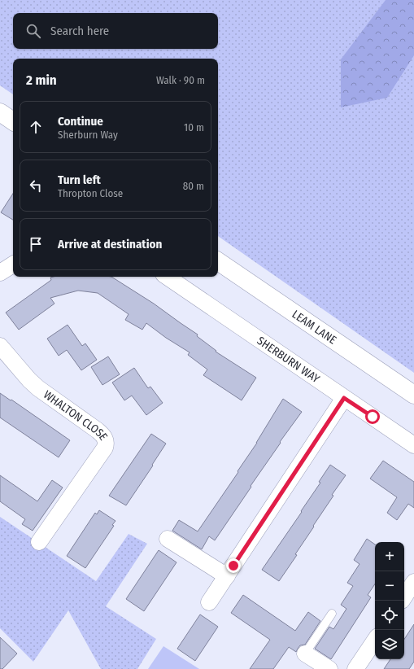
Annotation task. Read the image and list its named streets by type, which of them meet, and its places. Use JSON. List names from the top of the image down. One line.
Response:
{"streets":{"main road":["LEAM LANE"],"street":["SHERBURN WAY","WHALTON CLOSE"]},"page":{"search":"Search here","heading":["2 min","Walk · 90 m"],"list":[["Continue","Sherburn Way","10 m"],["Turn left","Thropton Close","80 m"],"Arrive at destination"],"map_buttons":["+","−"]}}
